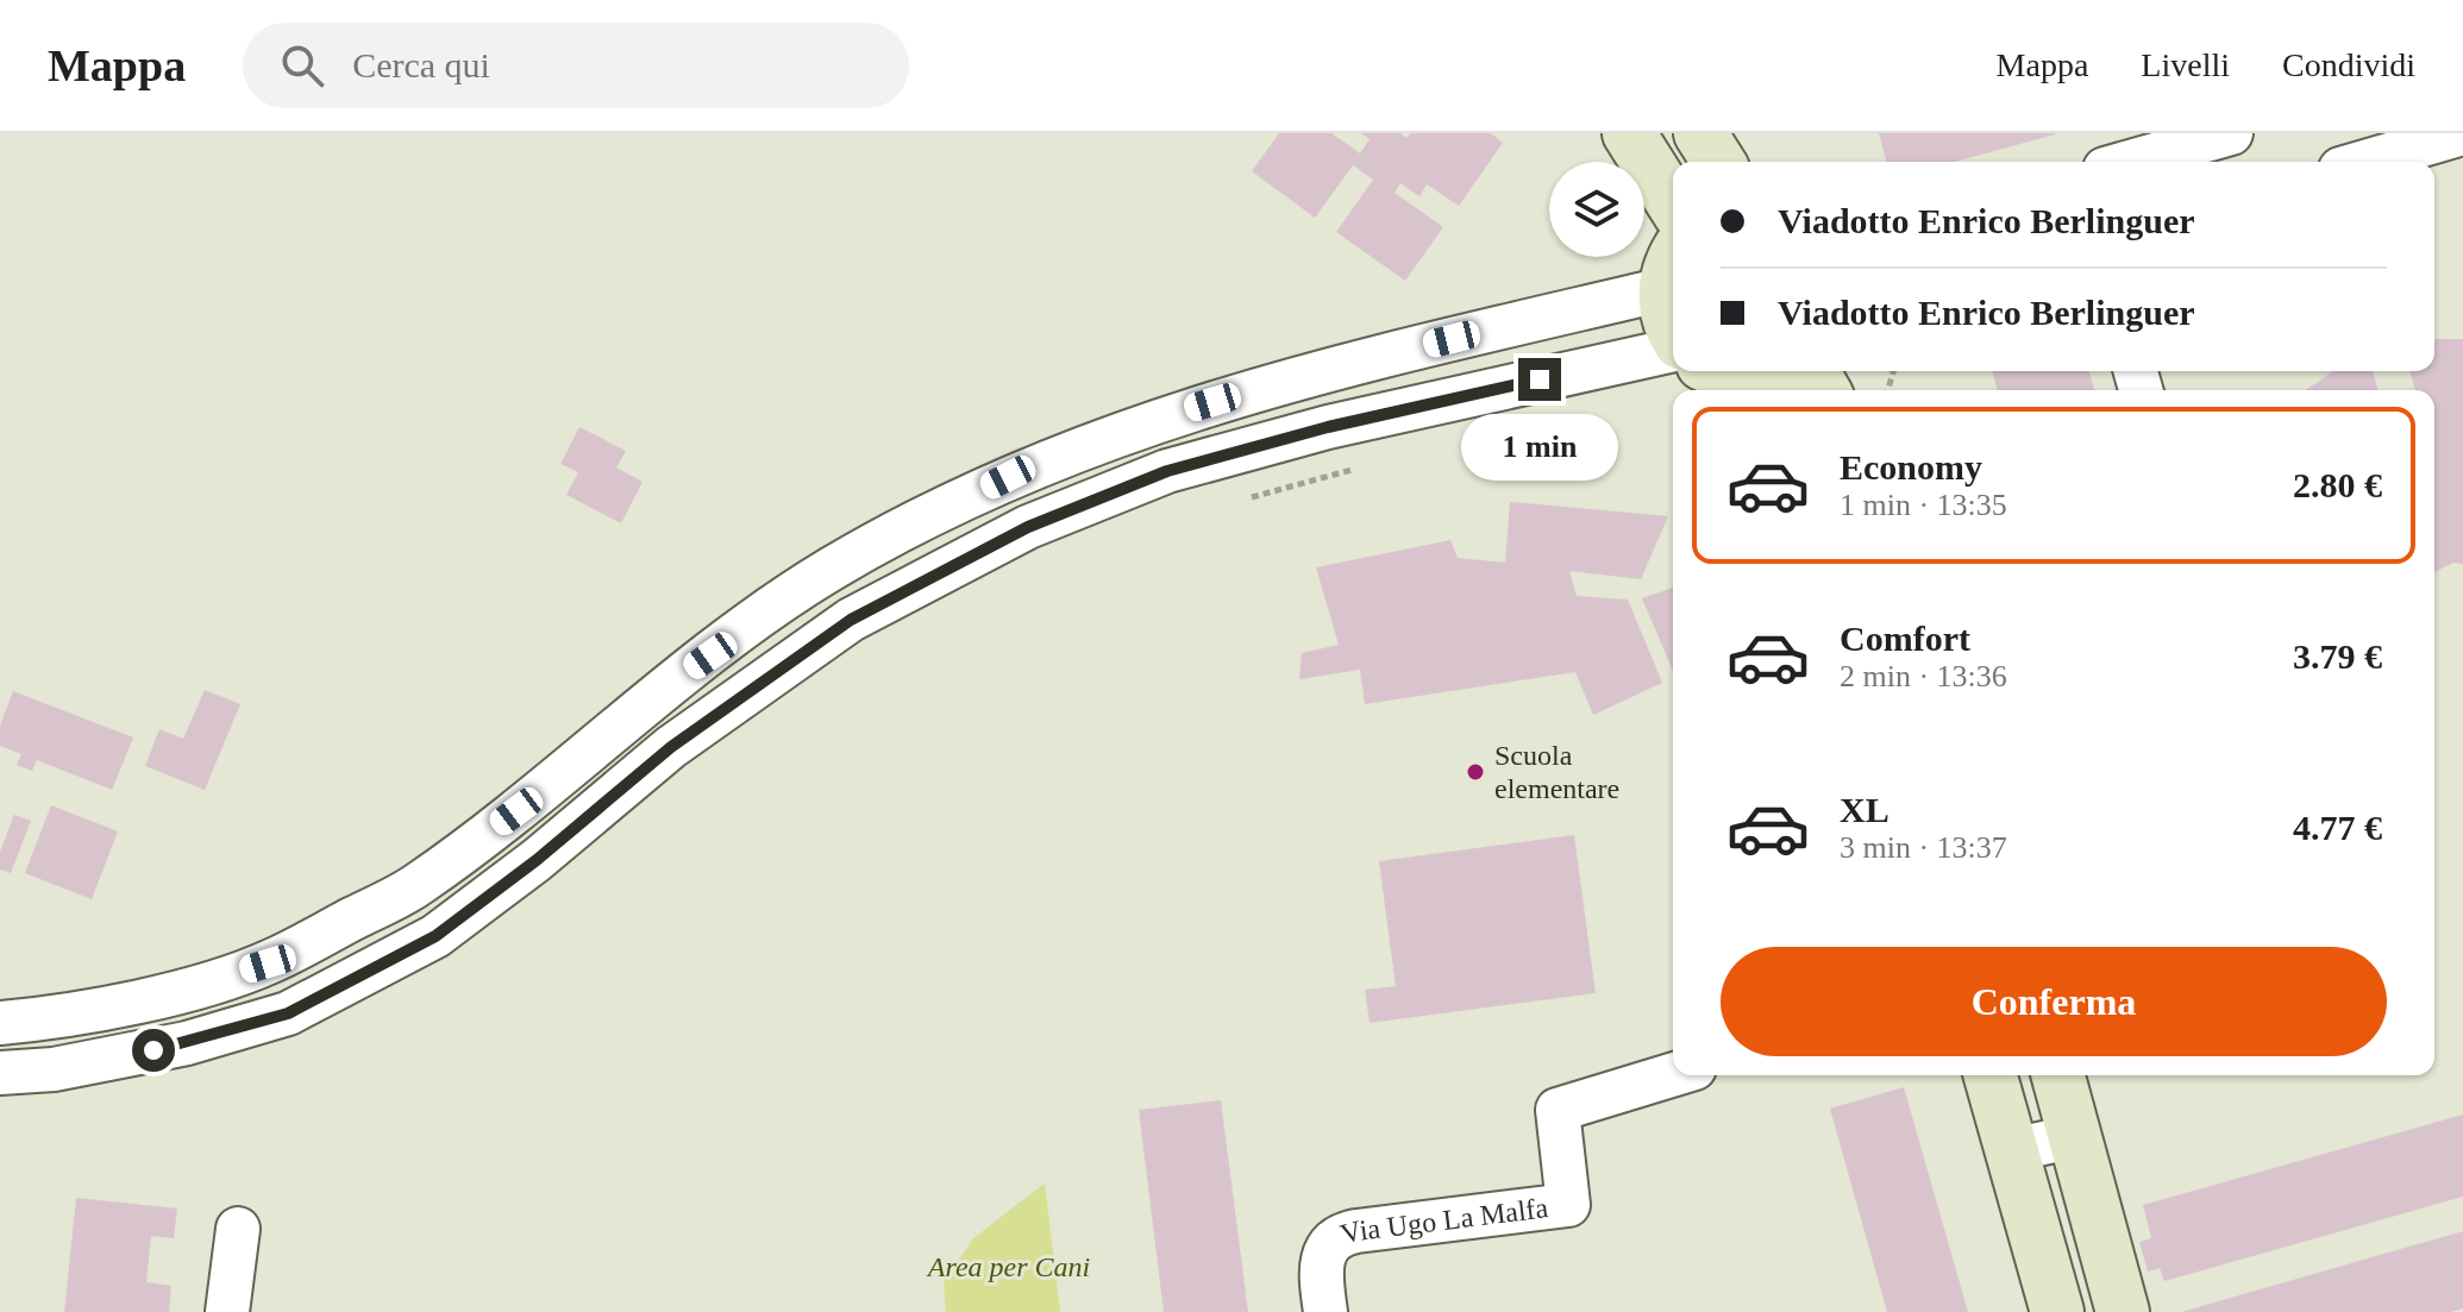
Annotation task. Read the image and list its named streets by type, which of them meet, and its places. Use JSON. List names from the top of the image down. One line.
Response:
{"streets":{"street":["Via Ugo La Malfa"]},"parks":["Area per Cani"],"places":["Scuola elementare"],"page":{"header":"Mappa","search":"Cerca qui","nav":["Mappa","Livelli","Condividi"],"banner":["Viadotto Enrico Berlinguer","Viadotto Enrico Berlinguer"],"list":[{"name":"Economy","note":"1 min · 13:35","value":"2.80 €"},{"name":"Comfort","note":"2 min · 13:36","value":"3.79 €"},{"name":"XL","note":"3 min · 13:37","value":"4.77 €"}],"bubble":"1 min","buttons":"Conferma"}}
